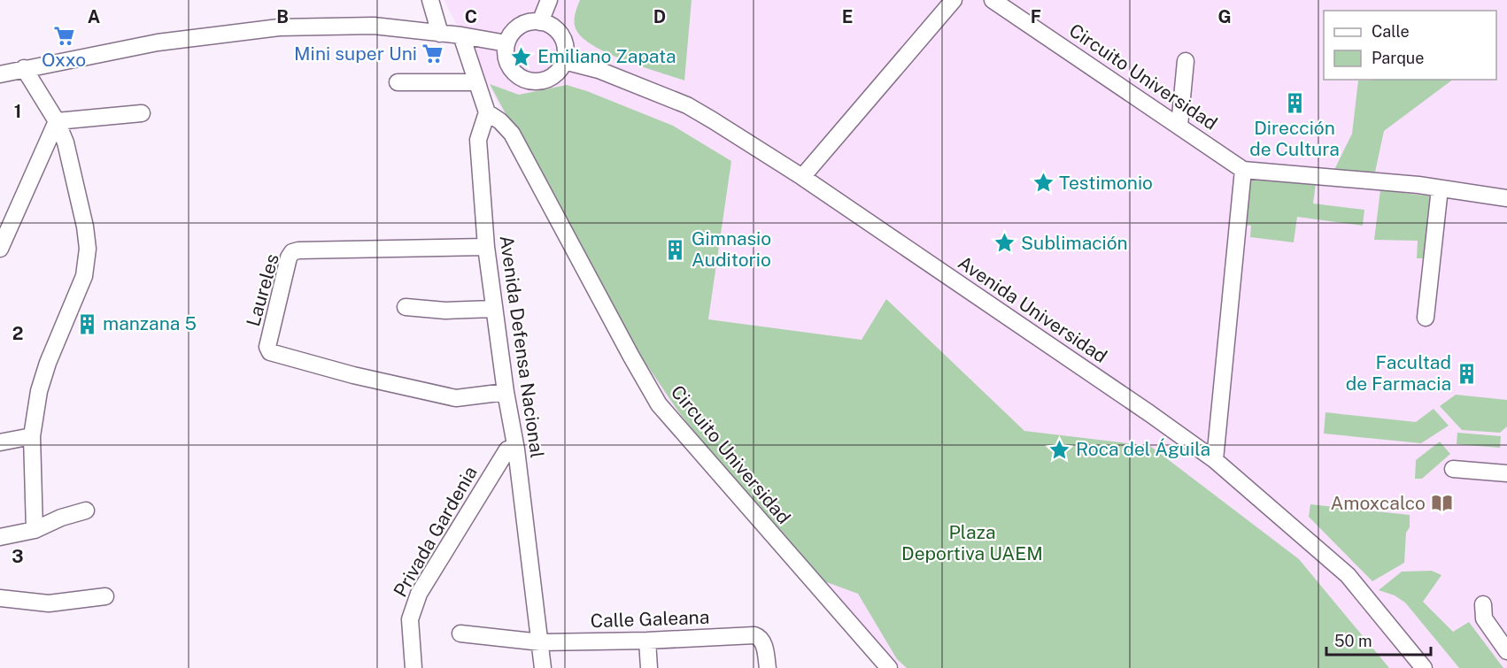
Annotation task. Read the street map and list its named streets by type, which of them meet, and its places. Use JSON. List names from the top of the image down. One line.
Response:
{"streets":{"street":["Circuito Universidad","Laureles","Avenida Universidad","Avenida Defensa Nacional","Privada Gardenia","Calle Galeana"]},"crossings":[["Circuito Universidad","Avenida Defensa Nacional"],["Laureles","Avenida Defensa Nacional"],["Avenida Defensa Nacional","Calle Galeana"]],"parks":["Plaza Deportiva UAEM"],"places":{"supermarket":["Oxxo","Mini super Uni"],"place":["Emiliano Zapata","Testimonio","Sublimación","Roca del Águila"],"building":["Dirección de Cultura","Gimnasio Auditorio","manzana 5","Facultad de Farmacia"],"library":["Amoxcalco"]},"legend":["Calle","Parque"],"scale_bar":"50 m","grid":{"columns":["A","B","C","D","E","F","G"],"rows":["1","2","3"]}}
